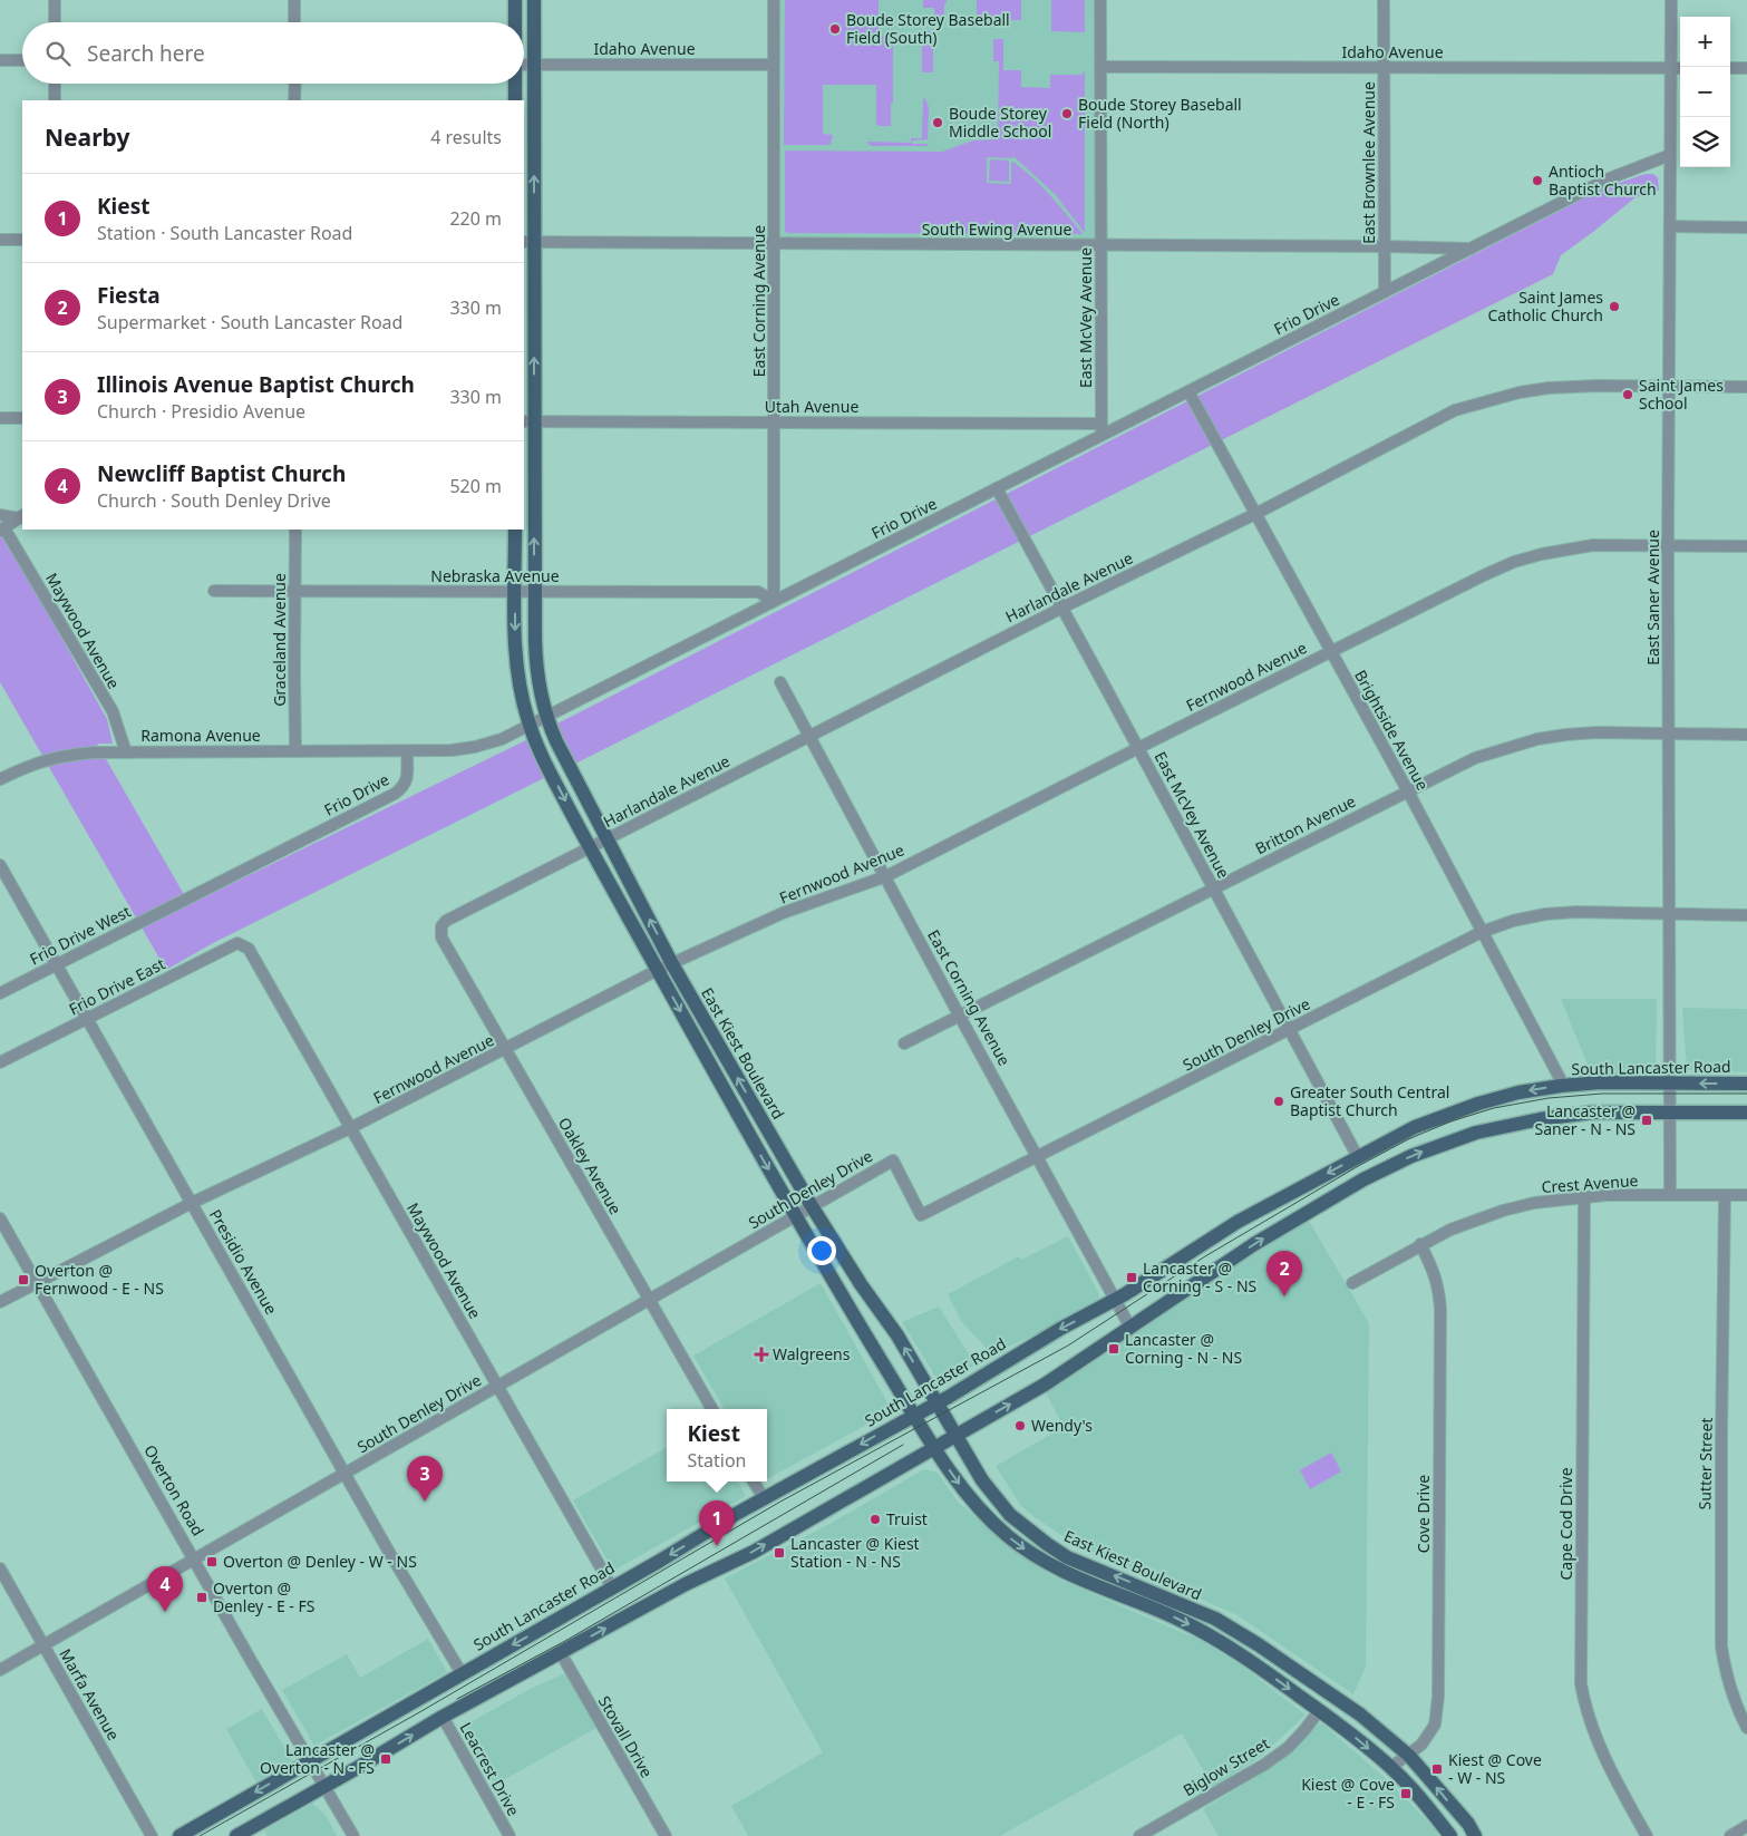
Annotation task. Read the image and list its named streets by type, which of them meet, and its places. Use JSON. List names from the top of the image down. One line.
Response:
{"streets":{"main road":["East Kiest Boulevard","South Lancaster Road"],"street":["Idaho Avenue","East Brownlee Avenue","South Ewing Avenue","East Corning Avenue","Frio Drive","East McVey Avenue","Utah Avenue","Nebraska Avenue","Harlandale Avenue","East Saner Avenue","Maywood Avenue","Graceland Avenue","Fernwood Avenue","Brightside Avenue","Ramona Avenue","Britton Avenue","Frio Drive West","Frio Drive East","South Denley Drive","Oakley Avenue","Crest Avenue","Presidio Avenue","Sutter Street","Overton Road","Cove Drive","Cape Cod Drive","Marfa Avenue","Stovall Drive","Biglow Street","Leacrest Drive"]},"crossings":[["Idaho Avenue","East Brownlee Avenue"],["Idaho Avenue","East Corning Avenue"],["Idaho Avenue","East McVey Avenue"],["Idaho Avenue","East Saner Avenue"],["Idaho Avenue","East Kiest Boulevard"],["East Brownlee Avenue","South Ewing Avenue"],["East Brownlee Avenue","Frio Drive"],["South Ewing Avenue","East Corning Avenue"],["South Ewing Avenue","Frio Drive"],["South Ewing Avenue","East McVey Avenue"],["South Ewing Avenue","East Kiest Boulevard"],["East Corning Avenue","Frio Drive"],["East Corning Avenue","Utah Avenue"],["East Corning Avenue","Nebraska Avenue"],["East Corning Avenue","Harlandale Avenue"],["East Corning Avenue","Fernwood Avenue"],["East Corning Avenue","Britton Avenue"],["East Corning Avenue","South Denley Drive"],["East Corning Avenue","South Lancaster Road"],["Frio Drive","East McVey Avenue"],["Frio Drive","Utah Avenue"],["Frio Drive","Nebraska Avenue"],["Frio Drive","East Saner Avenue"],["Frio Drive","Brightside Avenue"],["Frio Drive","Ramona Avenue"],["Frio Drive","Frio Drive West"],["Frio Drive","East Kiest Boulevard"],["East McVey Avenue","Utah Avenue"],["East McVey Avenue","Harlandale Avenue"],["East McVey Avenue","Fernwood Avenue"],["East McVey Avenue","Britton Avenue"],["East McVey Avenue","South Denley Drive"],["East McVey Avenue","South Lancaster Road"],["Utah Avenue","East Kiest Boulevard"],["Nebraska Avenue","Graceland Avenue"],["Nebraska Avenue","East Kiest Boulevard"],["Harlandale Avenue","East Saner Avenue"],["Harlandale Avenue","Brightside Avenue"],["Harlandale Avenue","East Kiest Boulevard"],["Harlandale Avenue","Oakley Avenue"],["East Saner Avenue","Fernwood Avenue"],["East Saner Avenue","Britton Avenue"],["East Saner Avenue","South Denley Drive"],["East Saner Avenue","South Lancaster Road"],["East Saner Avenue","Crest Avenue"],["Maywood Avenue","Fernwood Avenue"],["Maywood Avenue","Ramona Avenue"],["Maywood Avenue","Frio Drive East"],["Maywood Avenue","South Denley Drive"],["Maywood Avenue","South Lancaster Road"],["Graceland Avenue","Ramona Avenue"],["Fernwood Avenue","Brightside Avenue"],["Fernwood Avenue","East Kiest Boulevard"],["Fernwood Avenue","Oakley Avenue"],["Fernwood Avenue","Presidio Avenue"],["Fernwood Avenue","Overton Road"],["Brightside Avenue","Britton Avenue"],["Brightside Avenue","South Denley Drive"],["Brightside Avenue","South Lancaster Road"],["Frio Drive West","Presidio Avenue"],["Frio Drive East","Presidio Avenue"],["South Denley Drive","East Kiest Boulevard"],["South Denley Drive","Oakley Avenue"],["South Denley Drive","Presidio Avenue"],["South Denley Drive","Overton Road"],["South Denley Drive","Marfa Avenue"],["East Kiest Boulevard","South Lancaster Road"],["East Kiest Boulevard","Cove Drive"],["East Kiest Boulevard","Biglow Street"],["South Lancaster Road","Presidio Avenue"],["South Lancaster Road","Overton Road"],["Crest Avenue","Sutter Street"],["Crest Avenue","Cove Drive"],["Crest Avenue","Cape Cod Drive"]],"places":{"other":["Boude Storey Baseball Field (South)","Boude Storey Baseball Field (North)","Boude Storey Middle School","Antioch Baptist Church","Saint James Catholic Church","Saint James School","Greater South Central Baptist Church","Wendy's","Truist"],"transit":["Lancaster @ Saner - N - NS","Lancaster @ Corning - S - NS","Overton @ Fernwood - E - NS","Lancaster @ Corning - N - NS","Lancaster @ Kiest Station - N - NS","Overton @ Denley - W - NS","Overton @ Denley - E - FS","Lancaster @ Overton - N - FS","Kiest @ Cove - W - NS","Kiest @ Cove - E - FS"],"health":["Walgreens"]},"page":{"map_buttons":["+","−"],"search":"Search here","heading":["Nearby","4 results"],"list":[{"mark":"1","name":"Kiest","note":"Station · South Lancaster Road","value":"220 m"},{"mark":"2","name":"Fiesta","note":"Supermarket · South Lancaster Road","value":"330 m"},{"mark":"3","name":"Illinois Avenue Baptist Church","note":"Church · Presidio Avenue","value":"330 m"},{"mark":"4","name":"Newcliff Baptist Church","note":"Church · South Denley Drive","value":"520 m"}],"pins":["2","3","1","4"],"popup":["Kiest","Station"]}}
